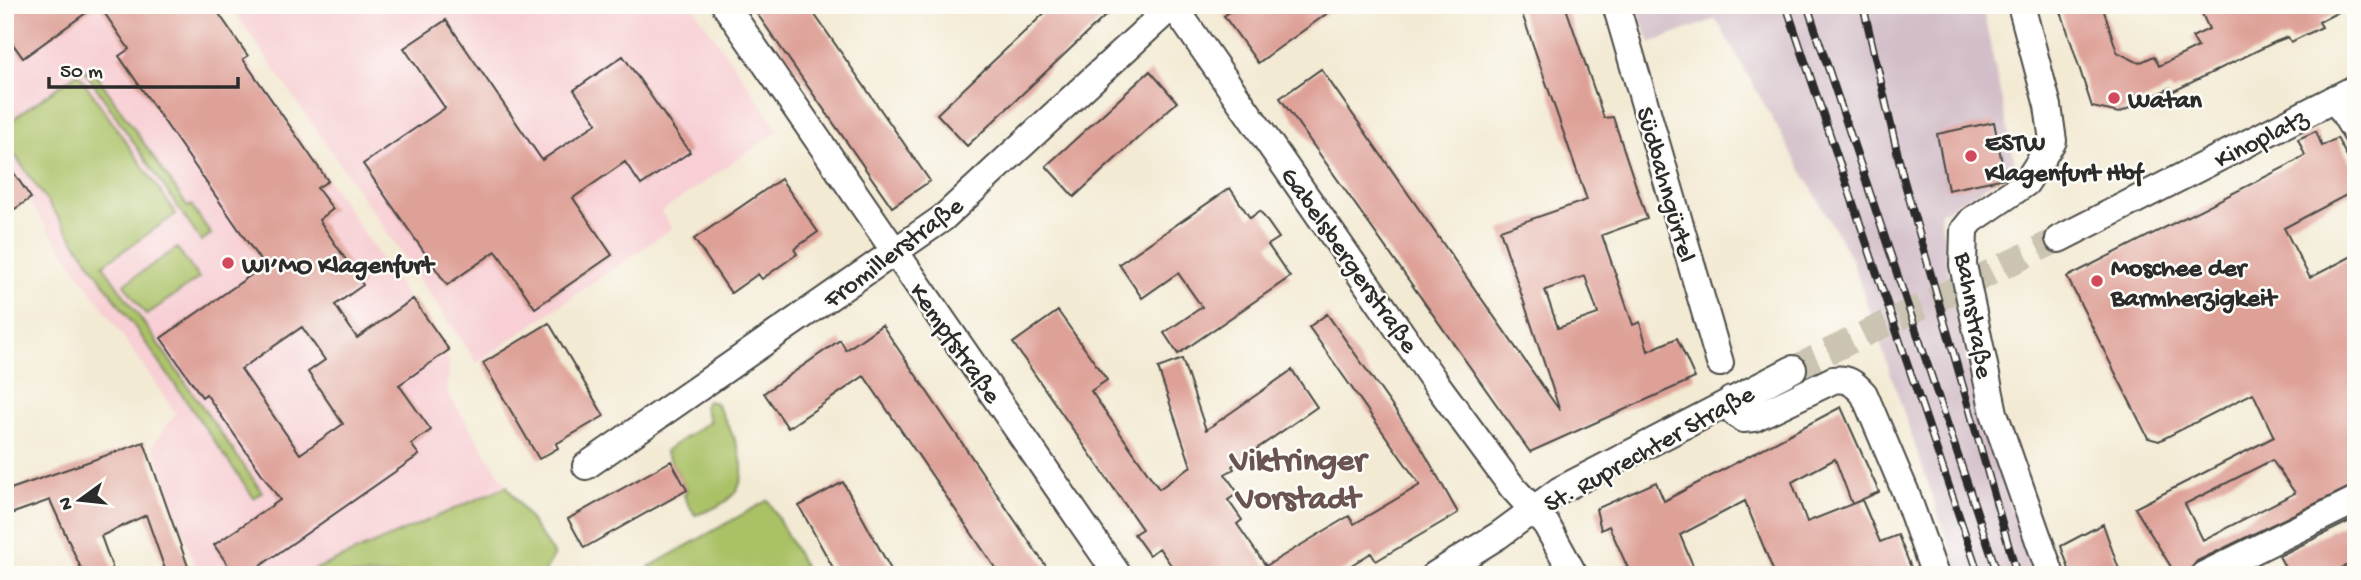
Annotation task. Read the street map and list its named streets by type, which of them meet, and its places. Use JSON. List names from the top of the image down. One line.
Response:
{"streets":{"street":["Kinoplatz","Südbahngürtel","Fromillerstraße","Gabelsbergerstraße","Bahnstraße","Kempfstraße","St. Ruprechter Straße"]},"crossings":[["Fromillerstraße","Gabelsbergerstraße"],["Fromillerstraße","Kempfstraße"],["Gabelsbergerstraße","St. Ruprechter Straße"]],"districts":["Viktringer Vorstadt"],"places":["Watan","ESTW Klagenfurt Hbf","WI’MO Klagenfurt","Moschee der Barmherzigkeit"],"scale_bar":"50 m","north":"left"}
